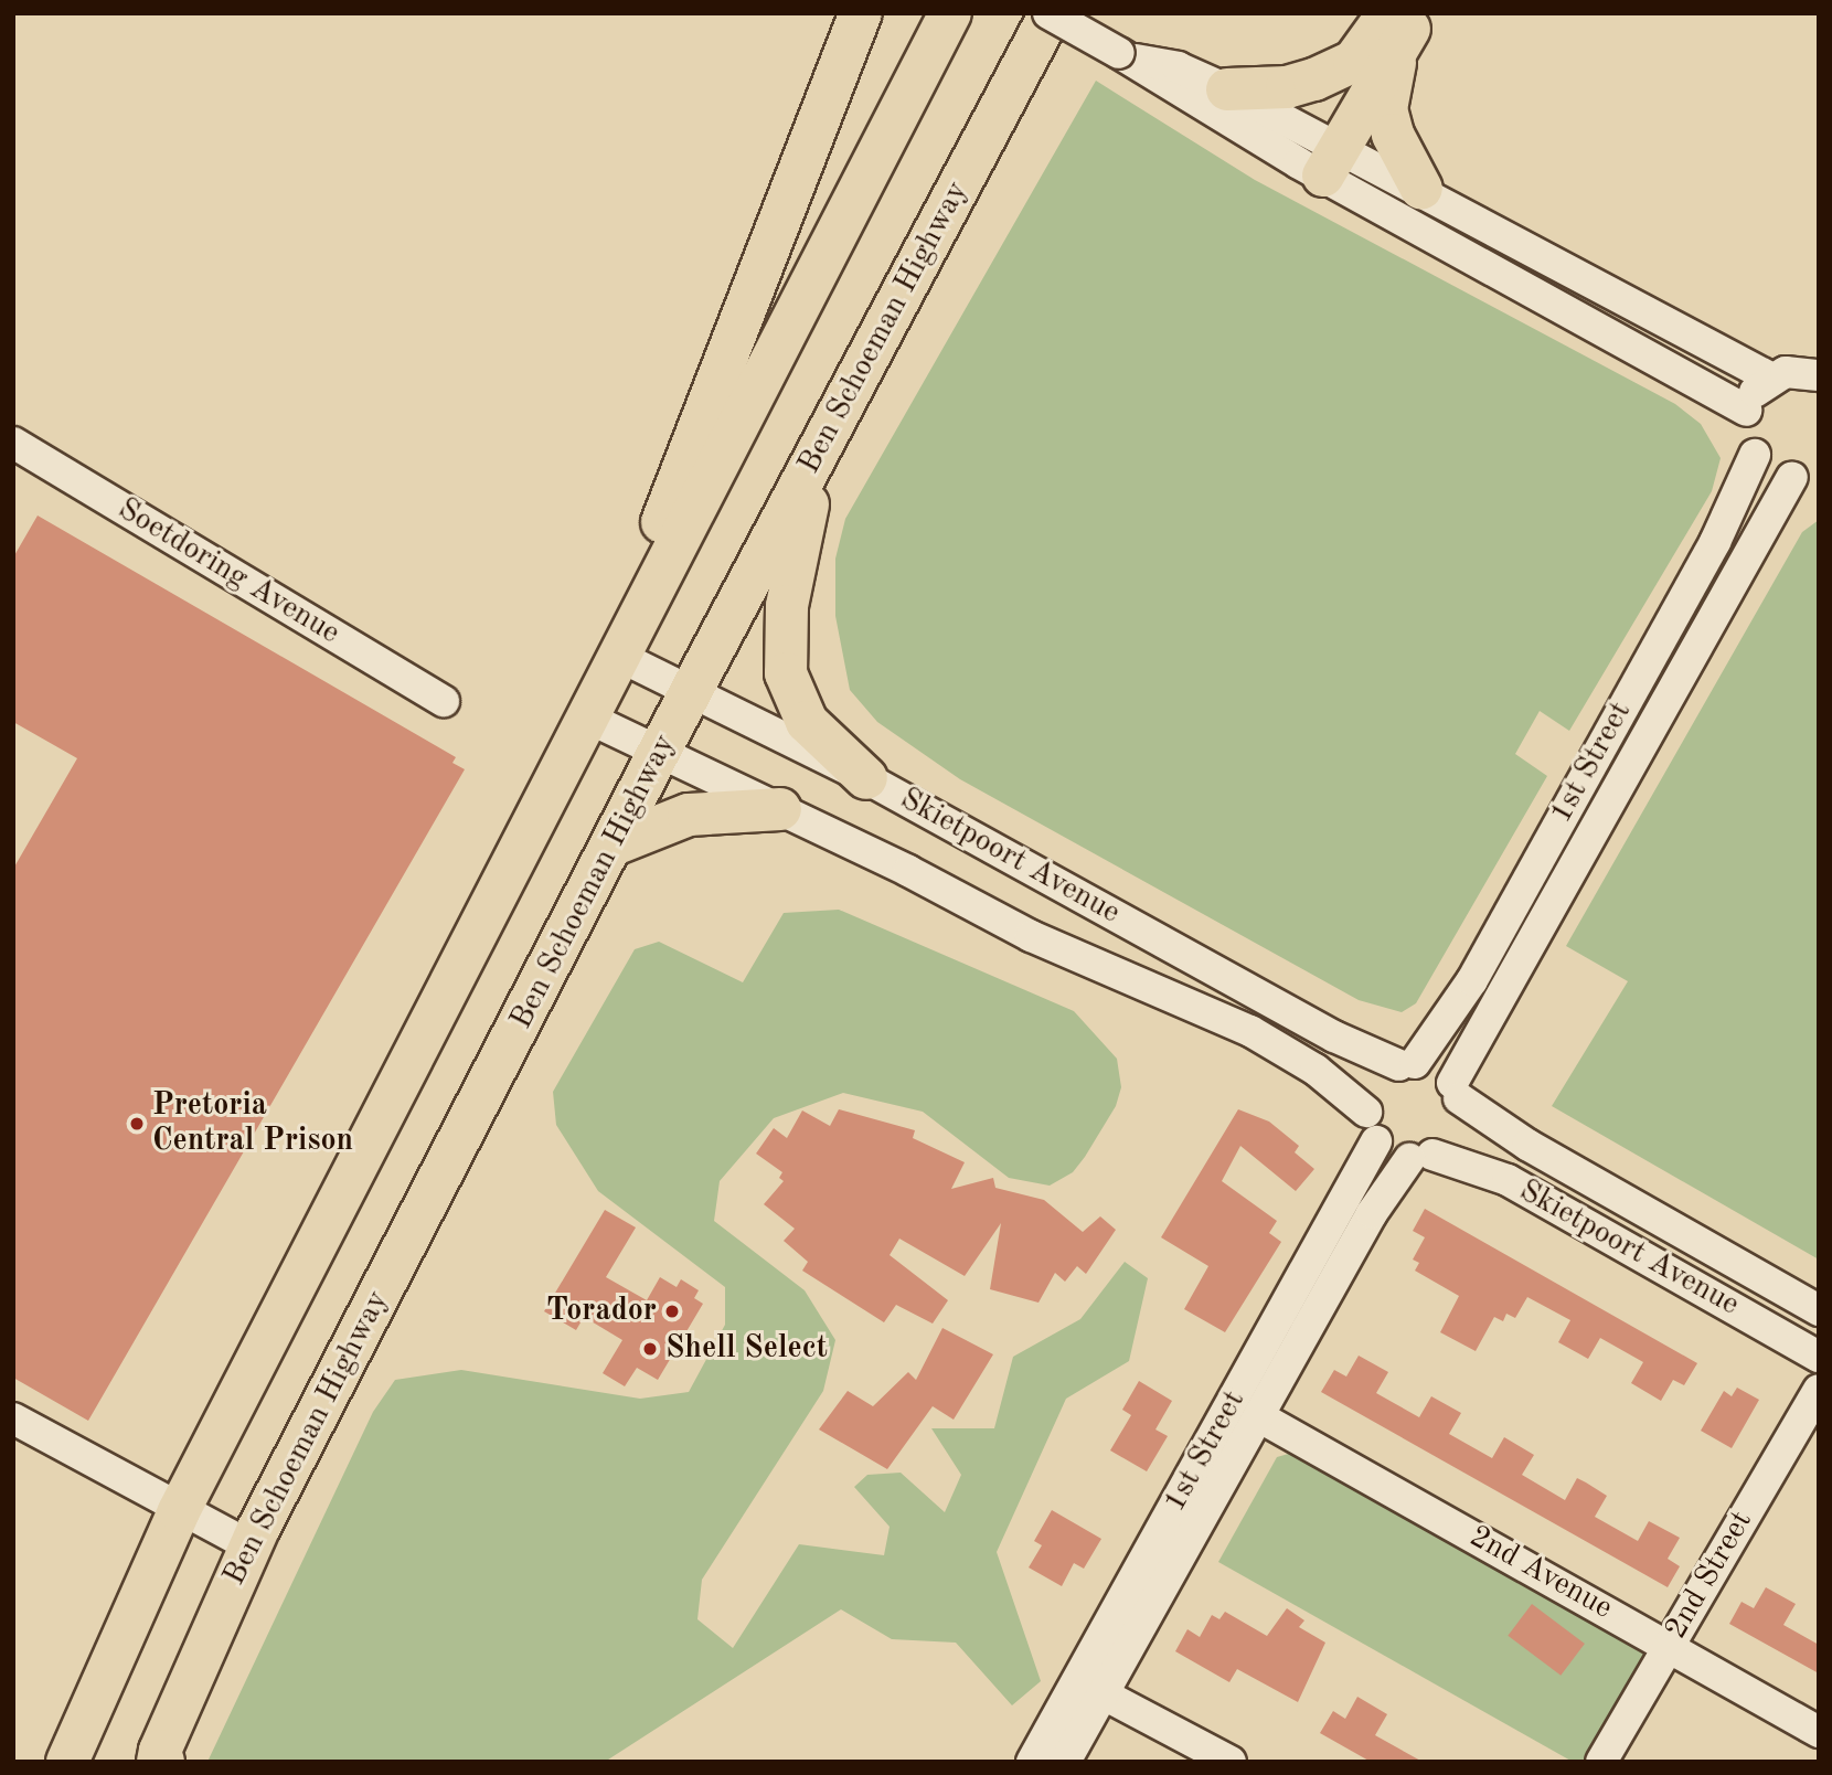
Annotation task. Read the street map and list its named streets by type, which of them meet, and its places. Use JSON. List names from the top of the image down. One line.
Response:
{"streets":{"main road":["Ben Schoeman Highway"],"street":["Soetdoring Avenue","1st Street","Skietpoort Avenue","2nd Avenue","2nd Street"]},"crossings":[["Ben Schoeman Highway","Skietpoort Avenue"],["1st Street","Skietpoort Avenue"],["1st Street","2nd Avenue"],["2nd Avenue","2nd Street"]],"places":["Pretoria Central Prison","Torador","Shell Select"]}
